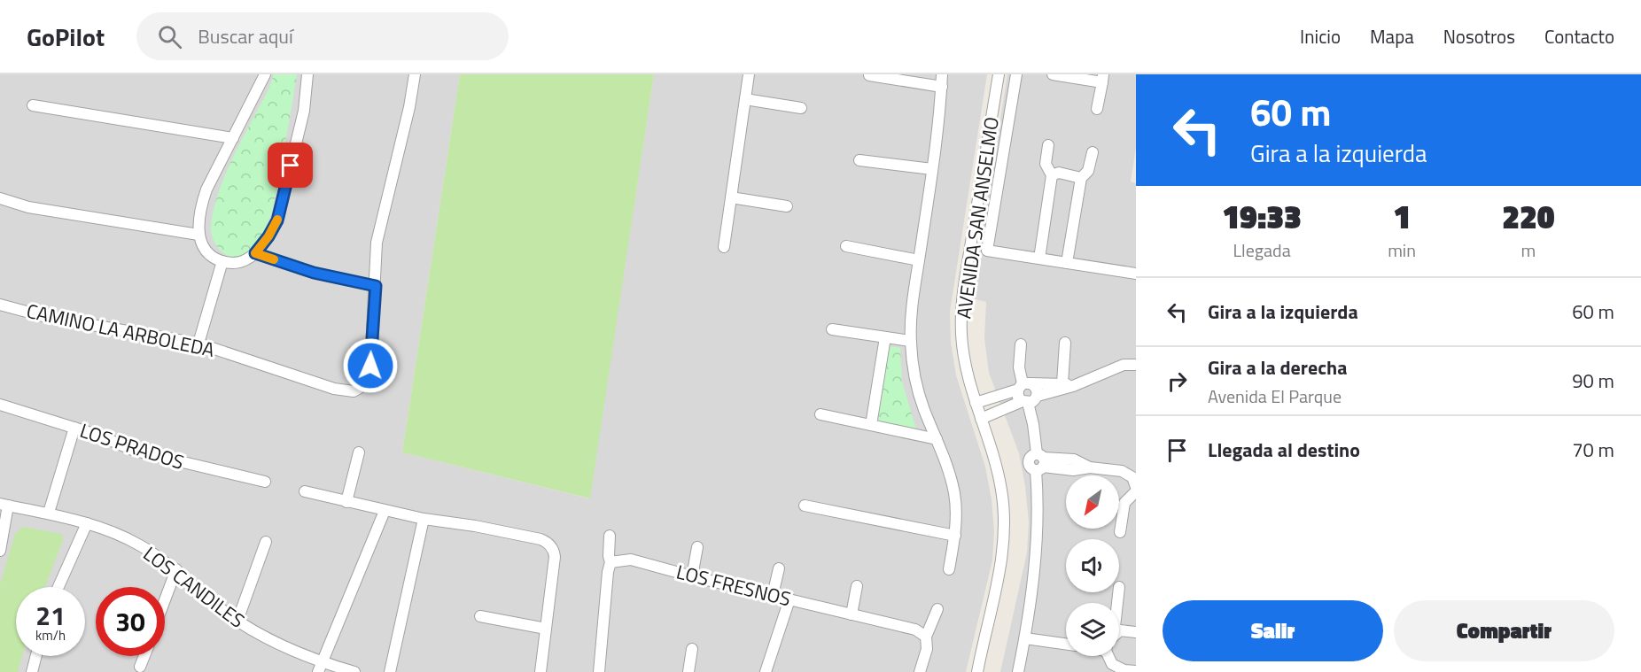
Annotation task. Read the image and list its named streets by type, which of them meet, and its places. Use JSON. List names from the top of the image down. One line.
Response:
{"streets":{"street":["AVENIDA SAN ANSELMO","CAMINO LA ARBOLEDA","LOS PRADOS","LOS FRESNOS","LOS CANDILES"]},"north":"bottom left","page":{"header":"GoPilot","search":"Buscar aquí","nav":["Inicio","Mapa","Nosotros","Contacto"],"turn":["60 m","Gira a la izquierda"],"eta":["19:33","Llegada","1","min","220","m"],"list":[{"name":"Gira a la izquierda","value":"60 m"},{"name":"Gira a la derecha","note":"Avenida El Parque","value":"90 m"},{"name":"Llegada al destino","value":"70 m"}],"speed":"21 km/h","limit":"30","buttons":["Salir","Compartir"]}}
